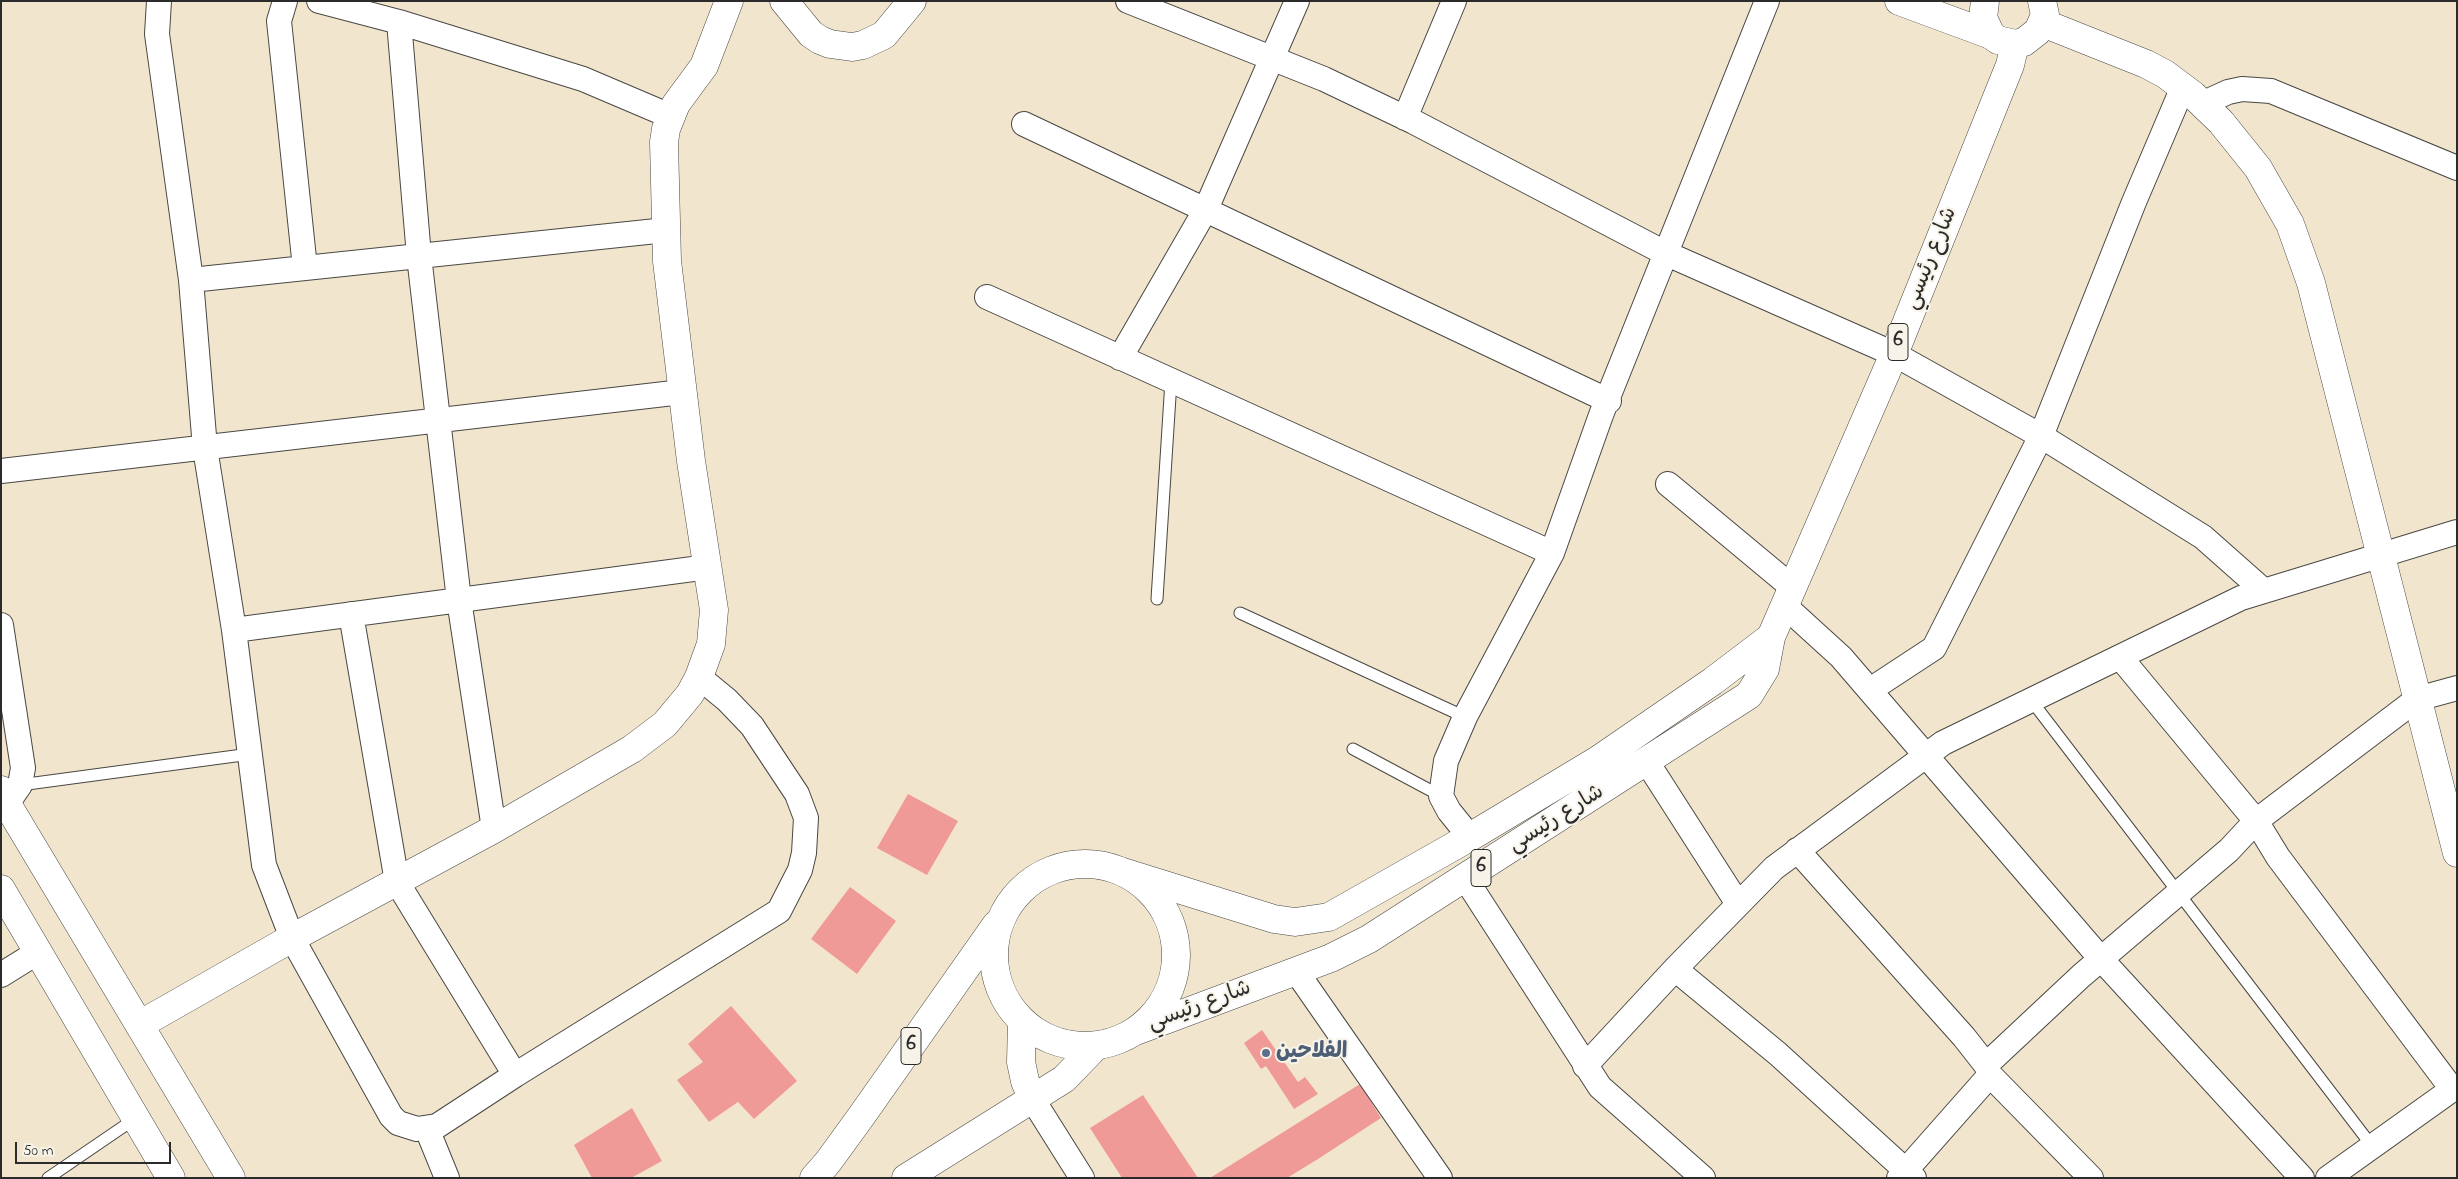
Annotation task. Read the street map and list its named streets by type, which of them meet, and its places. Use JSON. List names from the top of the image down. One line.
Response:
{"streets":{"main road":["شارع رئيسي","6"]},"places":["الفلاحين"],"scale_bar":"50 m"}
